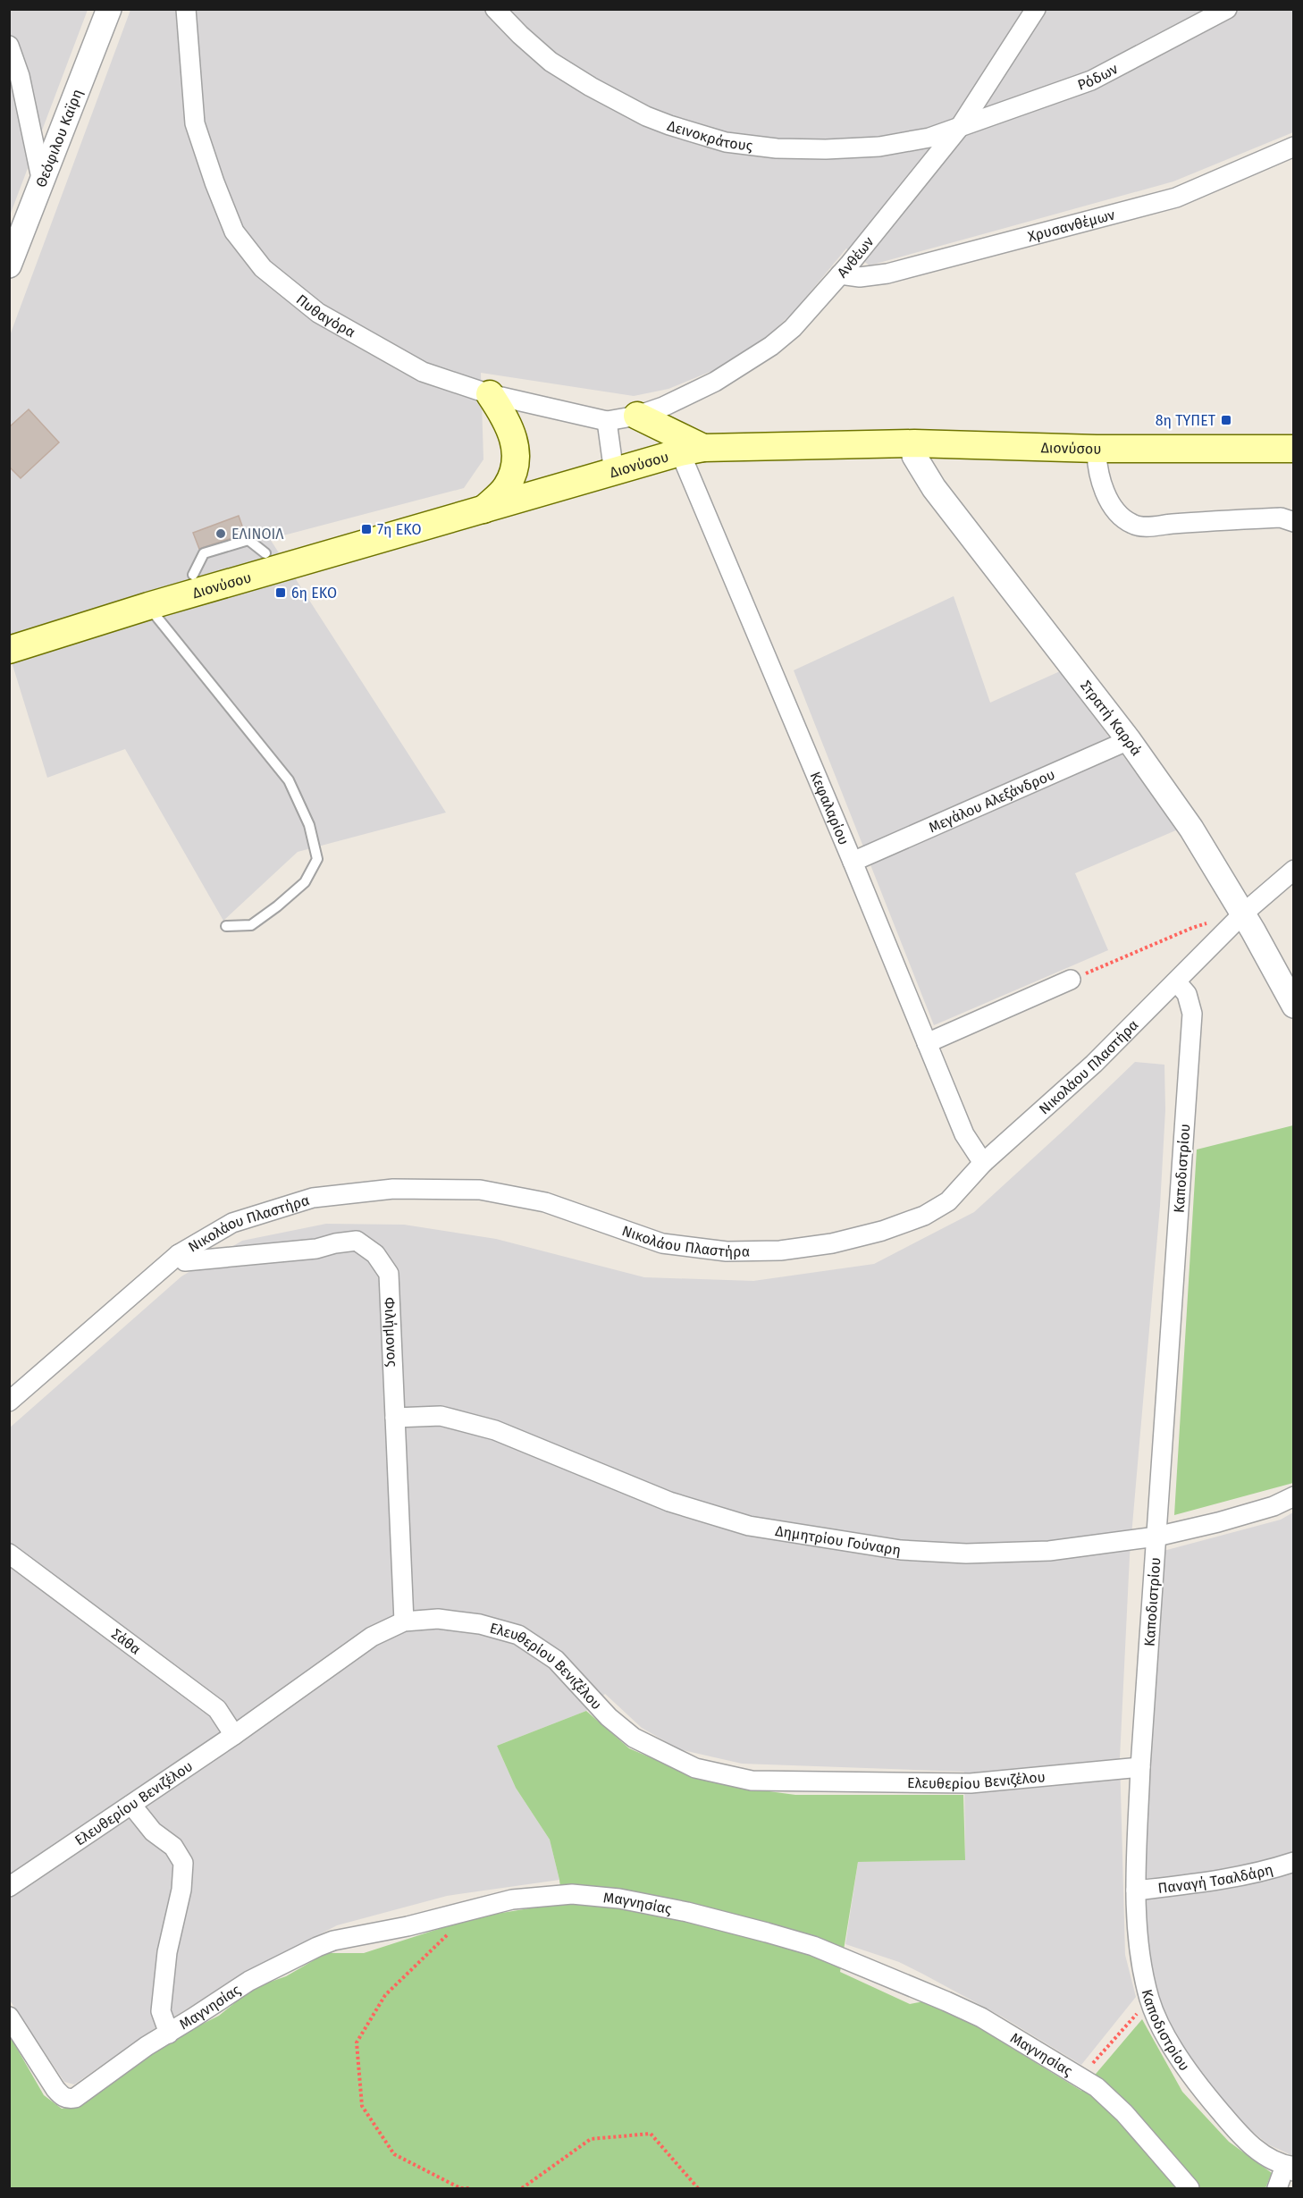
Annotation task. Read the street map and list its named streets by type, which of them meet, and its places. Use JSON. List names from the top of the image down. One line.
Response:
{"streets":{"main road":["Διονύσου"],"street":["Ρόδων","Δεινοκράτους","Θεόφιλου Καϊρη","Χρυσανθέμων","Ανθέων","Πυθαγόρα","Στρατή Καρρά","Μεγάλου Αλεξάνδρου","Κεφαλαρίου","Νικολάου Πλαστήρα","Καποδιστρίου","Φιλήμονος","Δημητρίου Γούναρη","Σάθα","Ελευθερίου Βενιζέλου","Παναγή Τσαλδάρη","Μαγνησίας"]},"crossings":[["Ρόδων","Δεινοκράτους"],["Ρόδων","Ανθέων"],["Δεινοκράτους","Ανθέων"],["Χρυσανθέμων","Ανθέων"],["Ανθέων","Πυθαγόρα"],["Διονύσου","Στρατή Καρρά"],["Διονύσου","Κεφαλαρίου"],["Στρατή Καρρά","Μεγάλου Αλεξάνδρου"],["Στρατή Καρρά","Νικολάου Πλαστήρα"],["Μεγάλου Αλεξάνδρου","Κεφαλαρίου"],["Κεφαλαρίου","Νικολάου Πλαστήρα"],["Νικολάου Πλαστήρα","Καποδιστρίου"],["Νικολάου Πλαστήρα","Φιλήμονος"],["Καποδιστρίου","Δημητρίου Γούναρη"],["Καποδιστρίου","Ελευθερίου Βενιζέλου"],["Καποδιστρίου","Παναγή Τσαλδάρη"],["Φιλήμονος","Δημητρίου Γούναρη"],["Φιλήμονος","Ελευθερίου Βενιζέλου"],["Σάθα","Ελευθερίου Βενιζέλου"]],"places":{"transit":["8η ΤΥΠΕΤ","7η ΕΚΟ","6η ΕΚΟ"],"other":["ΕΛΙΝΟΙΛ"]}}
